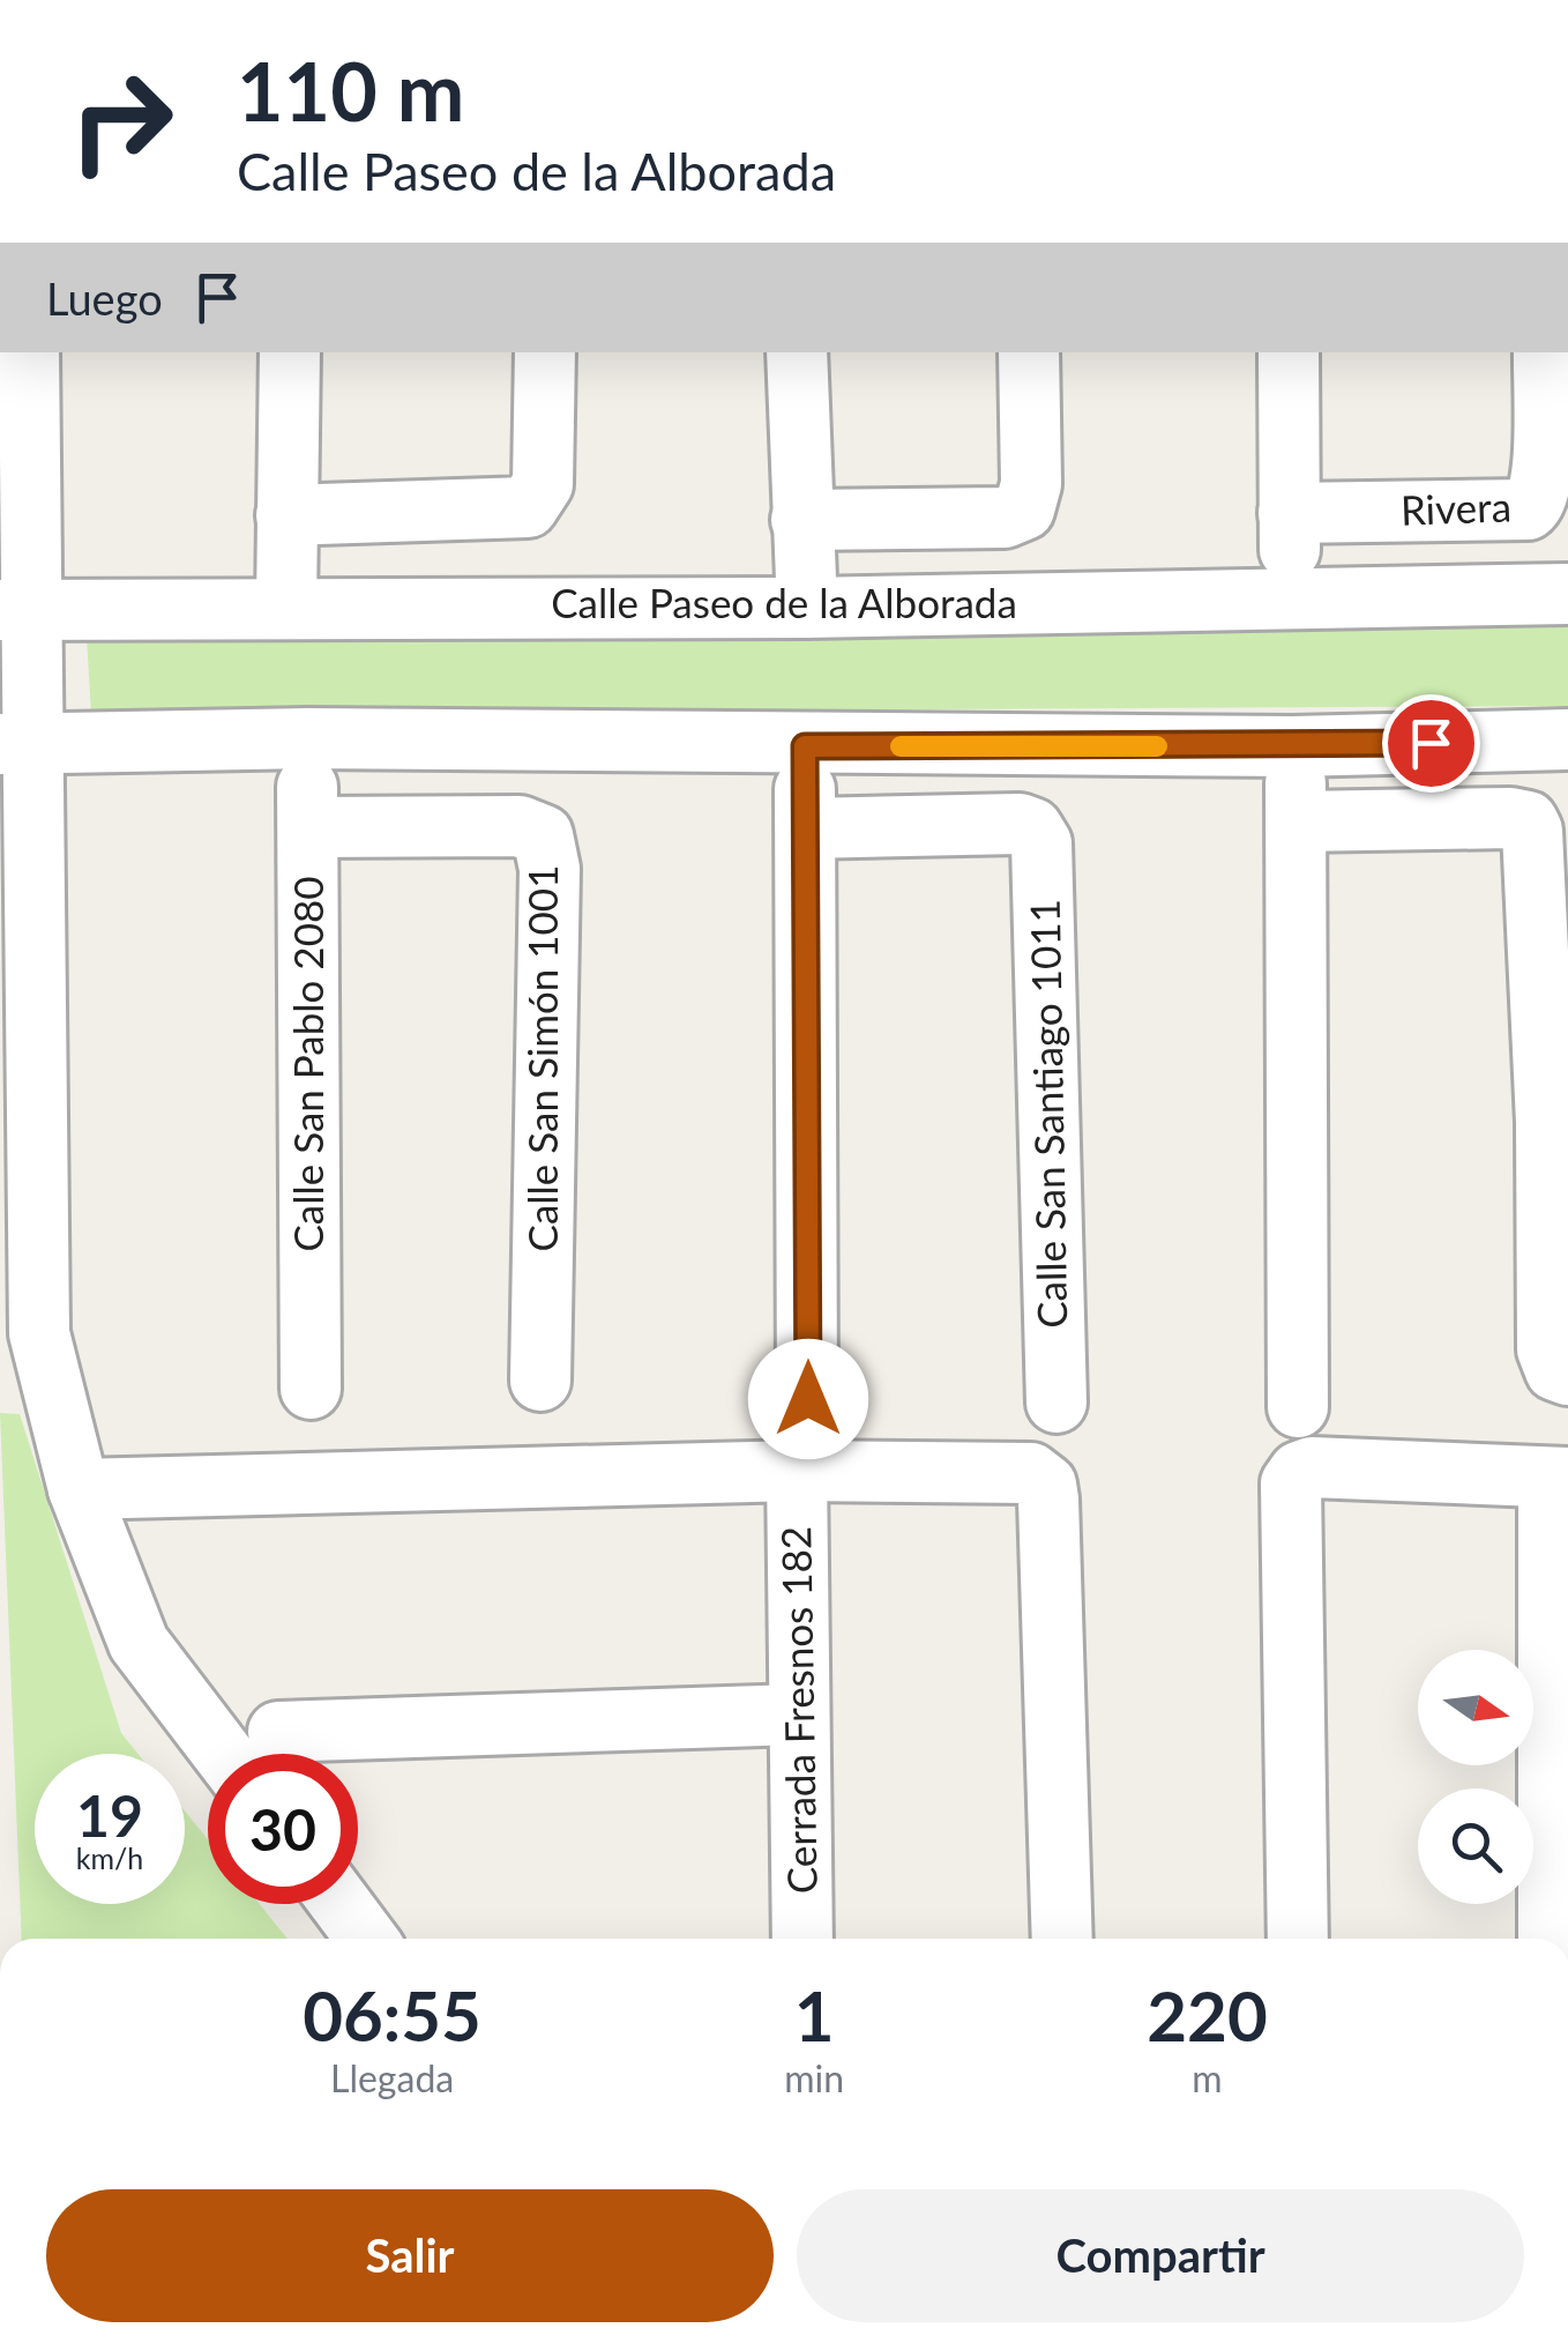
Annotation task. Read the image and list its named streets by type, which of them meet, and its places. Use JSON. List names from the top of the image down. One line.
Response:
{"streets":{"street":["Rivera","Calle Paseo de la Alborada","Calle San Simón 1001","Calle San Pablo 2080","Calle San Santiago 1011","Cerrada Fresnos 182"]},"crossings":[["Calle San Simón 1001","Calle San Pablo 2080"]],"north":"right","page":{"turn":["110 m","Calle Paseo de la Alborada"],"then":"Luego","speed":"19 km/h","limit":"30","eta":["06:55","Llegada","1","min","220","m"],"buttons":["Salir","Compartir"]}}
